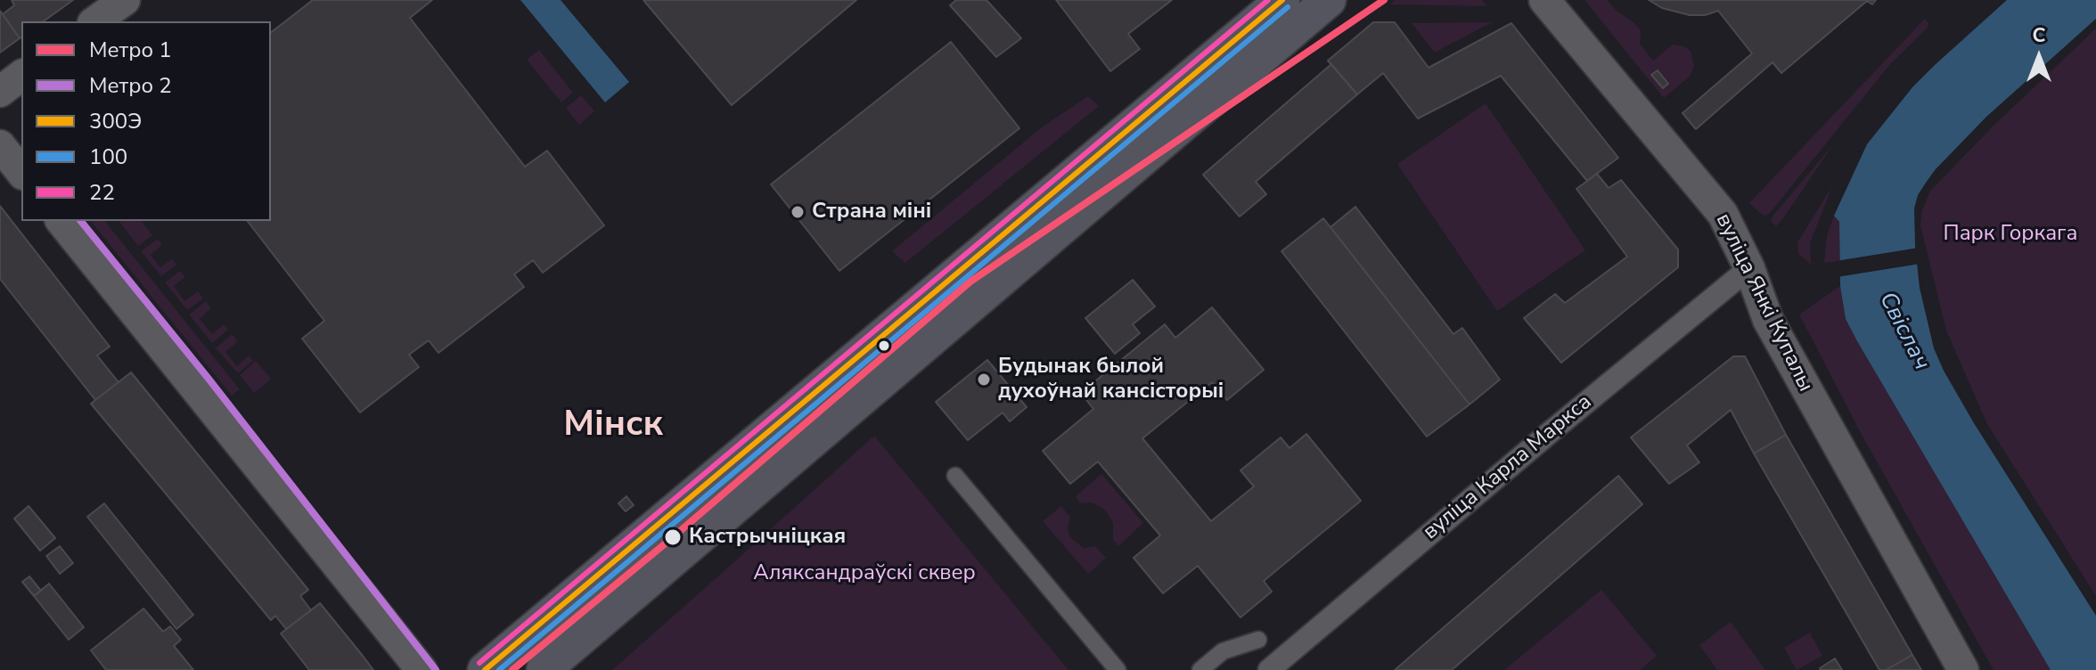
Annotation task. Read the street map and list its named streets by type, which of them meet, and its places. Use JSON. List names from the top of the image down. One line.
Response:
{"streets":{"main road":["вуліца Янкі Купалы"],"street":["вуліца Карла Маркса"]},"crossings":[["вуліца Янкі Купалы","вуліца Карла Маркса"]],"districts":["Мінск"],"water":["Свіслач"],"parks":["Парк Горкага","Аляксандраўскі сквер"],"places":["Страна міні","Будынак былой духоўнай кансісторыі","Кастрычніцкая"],"lines":["metro line 1","transit line 300Э","transit line 22","transit line 100","metro line 2"],"legend":["Метро 1","Метро 2","300Э","100","22"],"north":"top"}
